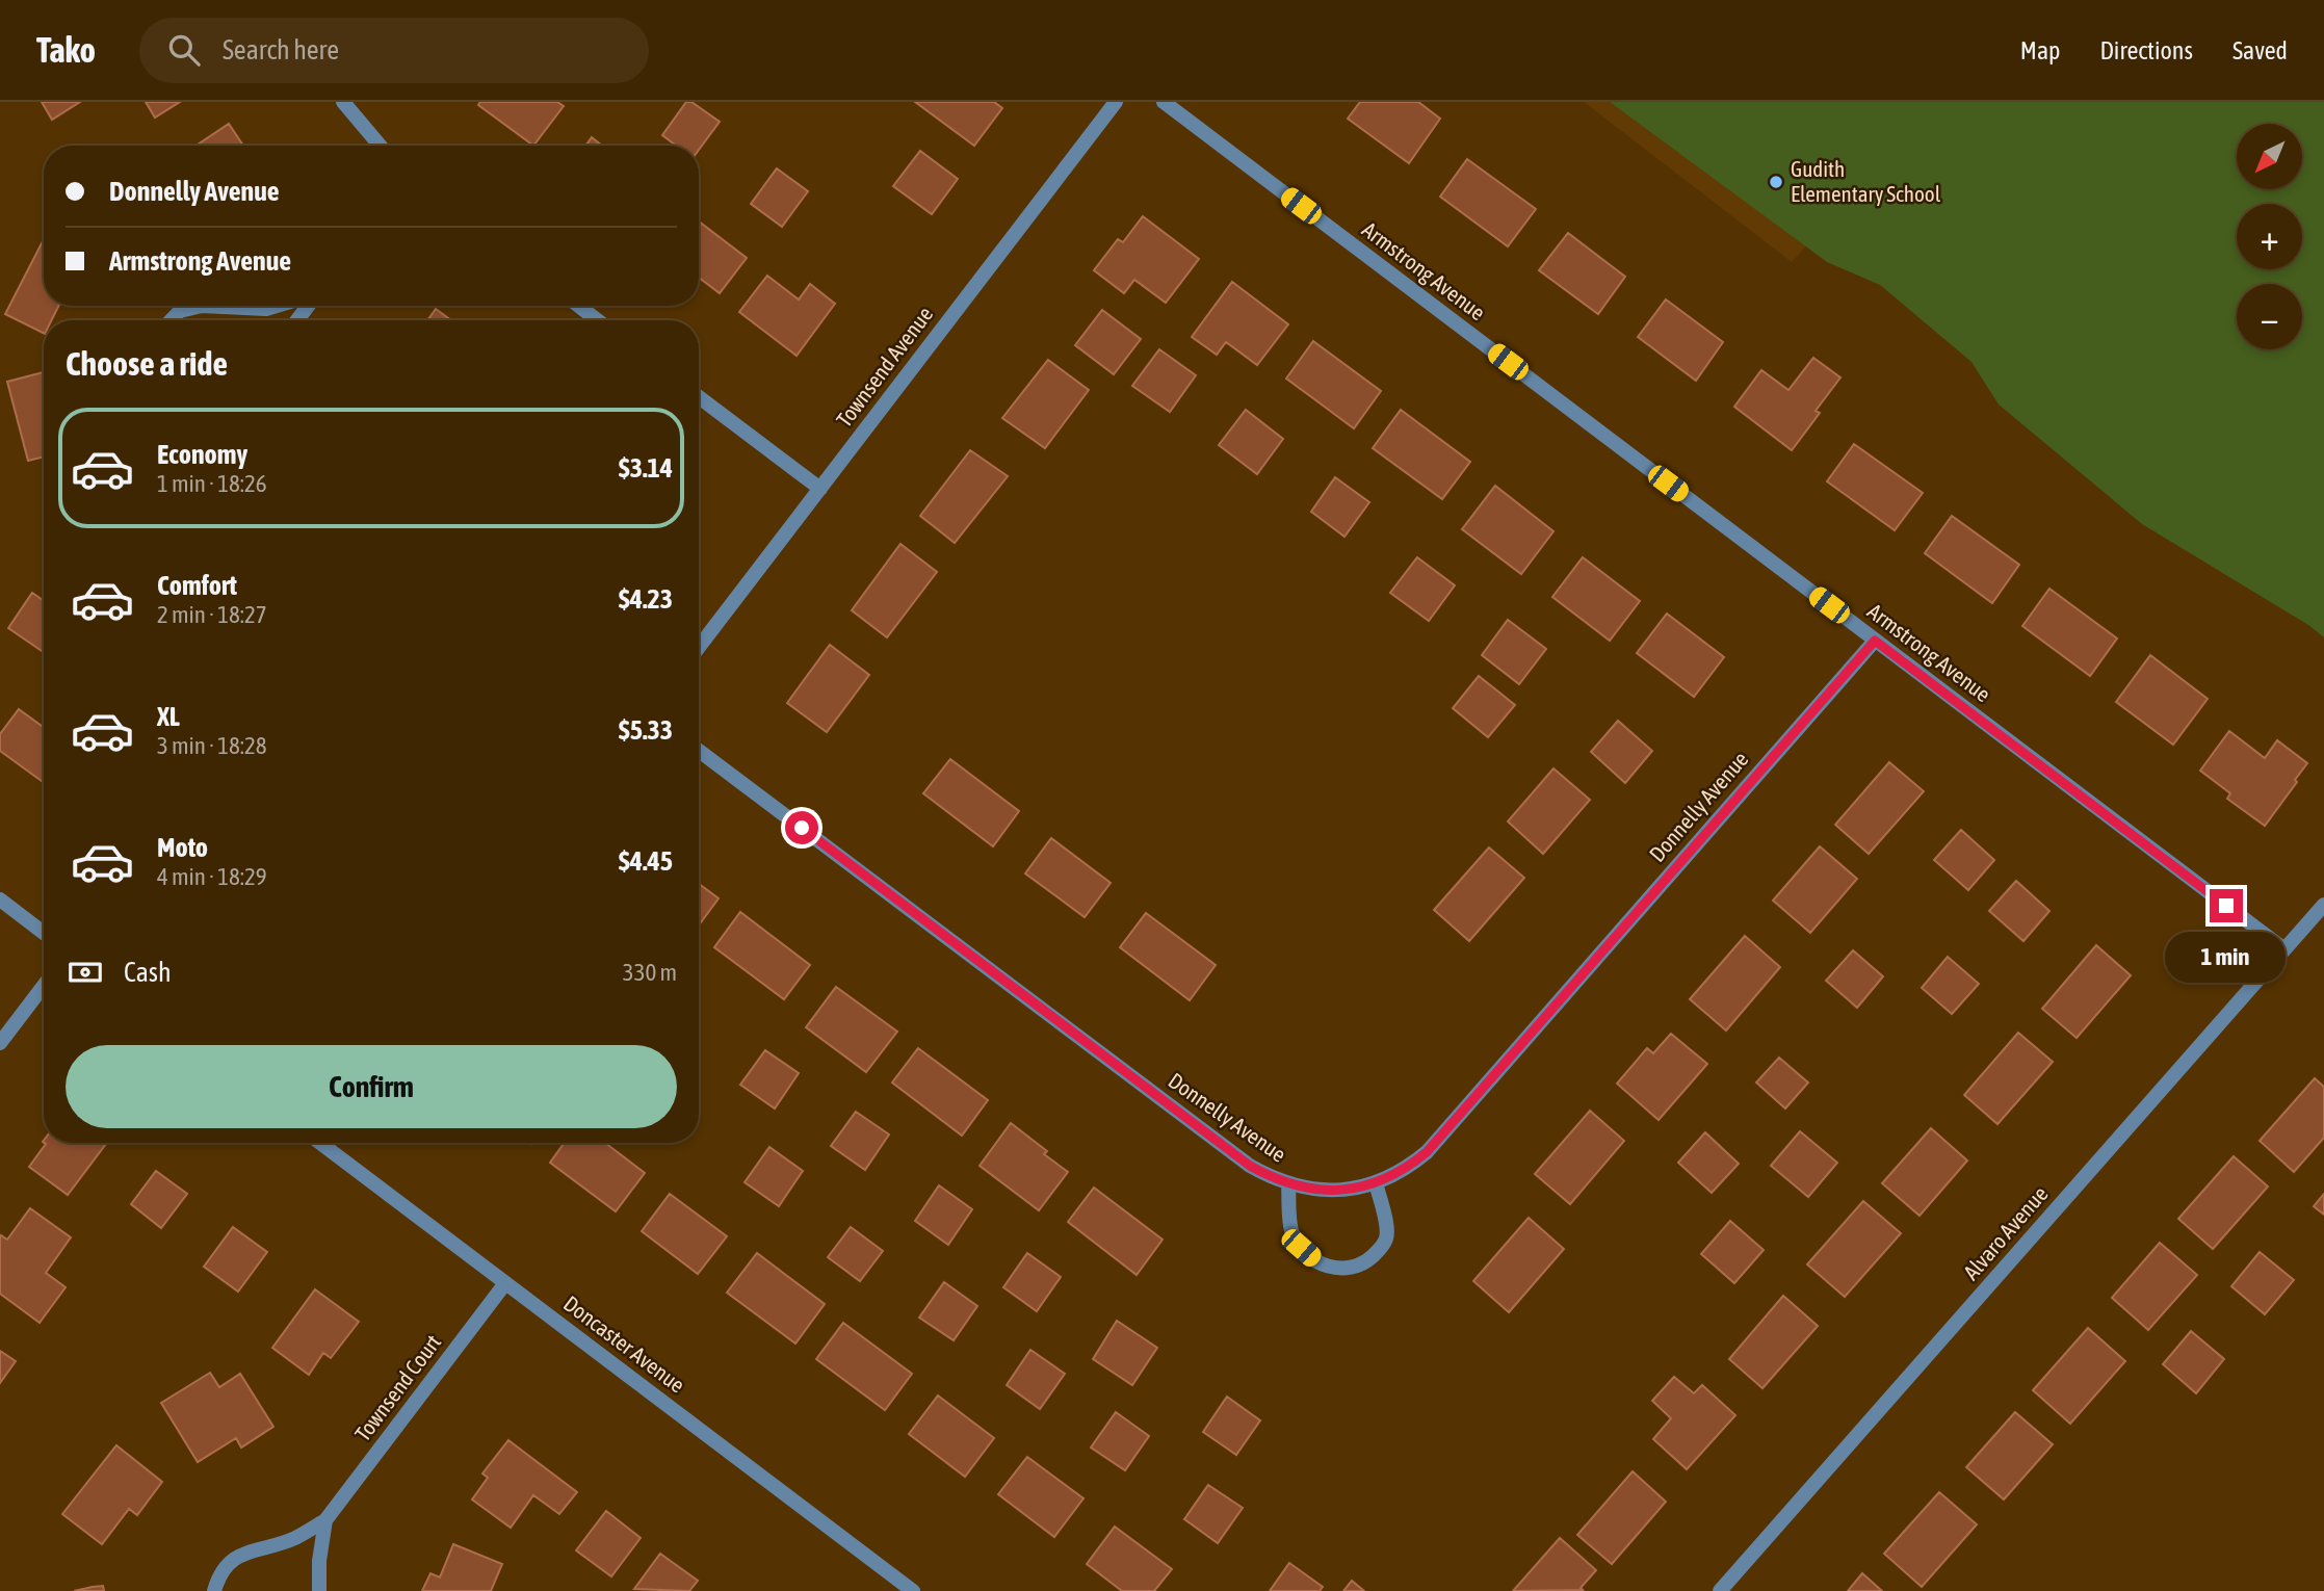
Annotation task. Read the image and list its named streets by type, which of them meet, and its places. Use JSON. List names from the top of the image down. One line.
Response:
{"streets":{"street":["Armstrong Avenue","Townsend Avenue","Donnelly Avenue","Alvaro Avenue","Doncaster Avenue","Townsend Court"]},"crossings":[["Armstrong Avenue","Donnelly Avenue"],["Armstrong Avenue","Alvaro Avenue"],["Doncaster Avenue","Townsend Court"]],"places":["Gudith Elementary School"],"north":"bottom left","page":{"header":"Tako","search":"Search here","nav":["Map","Directions","Saved"],"map_buttons":["+","−"],"banner":["Donnelly Avenue","Armstrong Avenue"],"heading":"Choose a ride","list":[{"name":"Economy","note":"1 min · 18:26","value":"$3.14"},{"name":"Comfort","note":"2 min · 18:27","value":"$4.23"},{"name":"XL","note":"3 min · 18:28","value":"$5.33"},{"name":"Moto","note":"4 min · 18:29","value":"$4.45"}],"bubble":"1 min","pay":["Cash","330 m"],"buttons":"Confirm"}}
